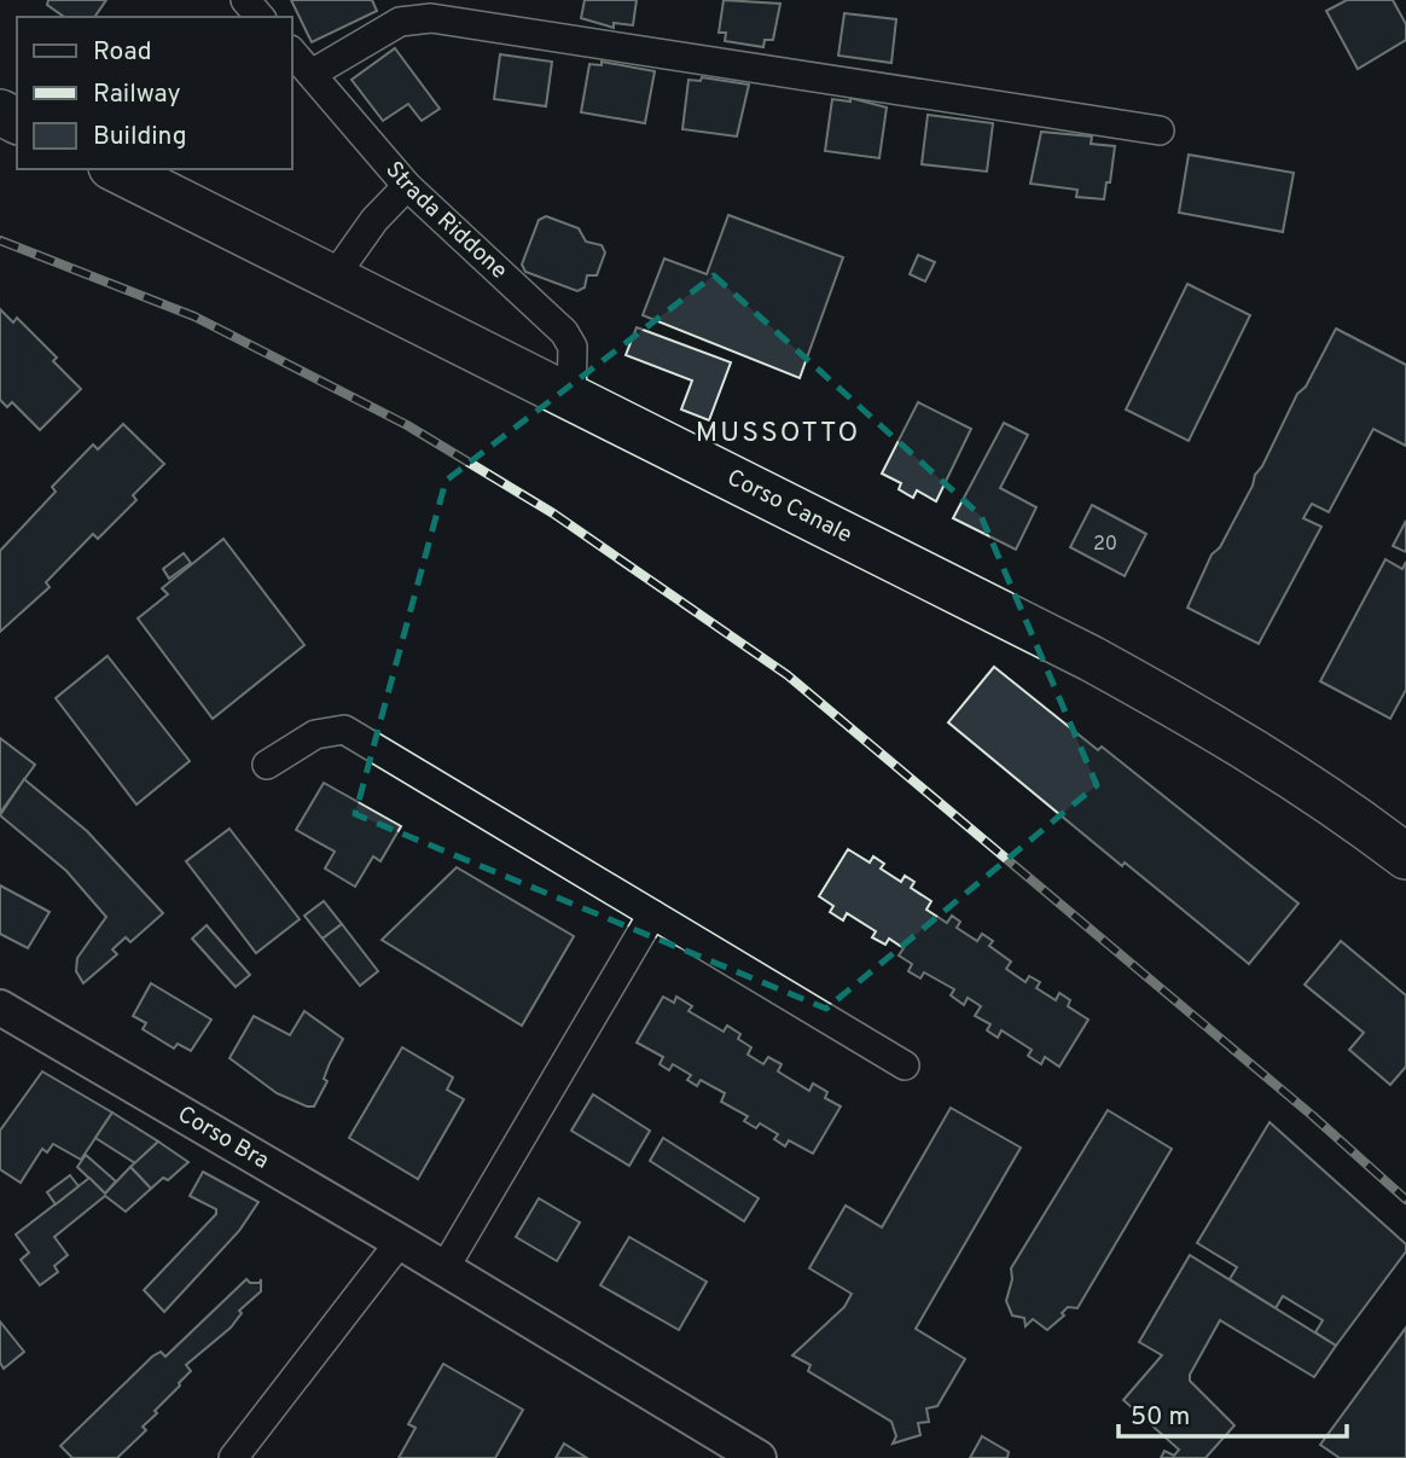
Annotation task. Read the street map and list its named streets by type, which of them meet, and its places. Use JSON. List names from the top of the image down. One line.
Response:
{"streets":{"main road":["Corso Canale"],"street":["Strada Riddone","Corso Bra"]},"crossings":[["Strada Riddone","Corso Canale"]],"districts":["MUSSOTTO"],"house_numbers":["20"],"legend":["Road","Railway","Building"],"scale_bar":"50 m"}
